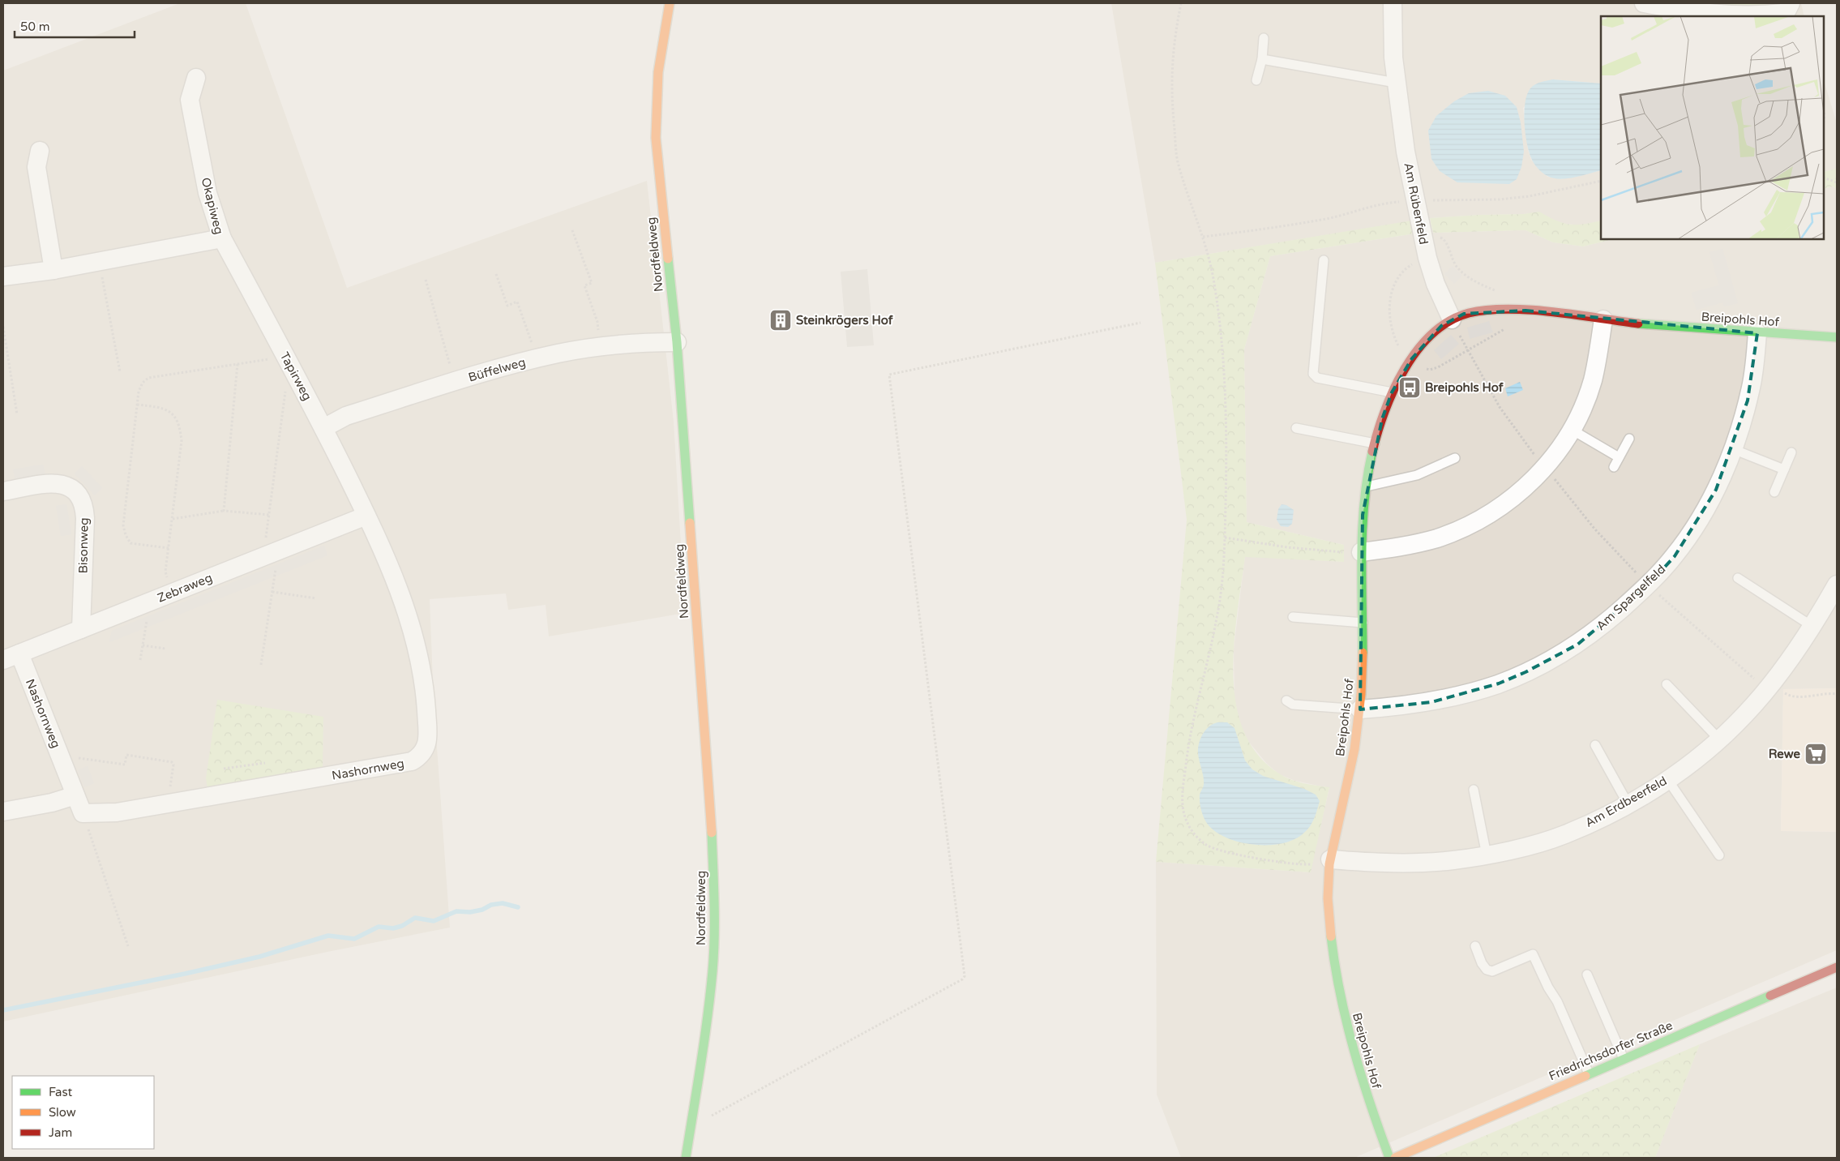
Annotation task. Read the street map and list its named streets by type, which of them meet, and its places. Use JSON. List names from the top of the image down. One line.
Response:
{"streets":{"street":["Am Rübenfeld","Okapiweg","Nordfeldweg","Breipohls Hof","Büffelweg","Tapirweg","Bisonweg","Zebraweg","Am Spargelfeld","Nashornweg","Am Erdbeerfeld","Friedrichsdorfer Straße"]},"crossings":[["Am Rübenfeld","Breipohls Hof"],["Okapiweg","Tapirweg"],["Nordfeldweg","Büffelweg"],["Breipohls Hof","Am Spargelfeld"],["Breipohls Hof","Am Erdbeerfeld"],["Büffelweg","Tapirweg"],["Tapirweg","Zebraweg"],["Tapirweg","Nashornweg"],["Bisonweg","Zebraweg"],["Zebraweg","Nashornweg"]],"places":{"building":["Steinkrögers Hof"],"bus stop":["Breipohls Hof"],"supermarket":["Rewe"]},"legend":["Fast","Slow","Jam"],"scale_bar":"50 m"}
